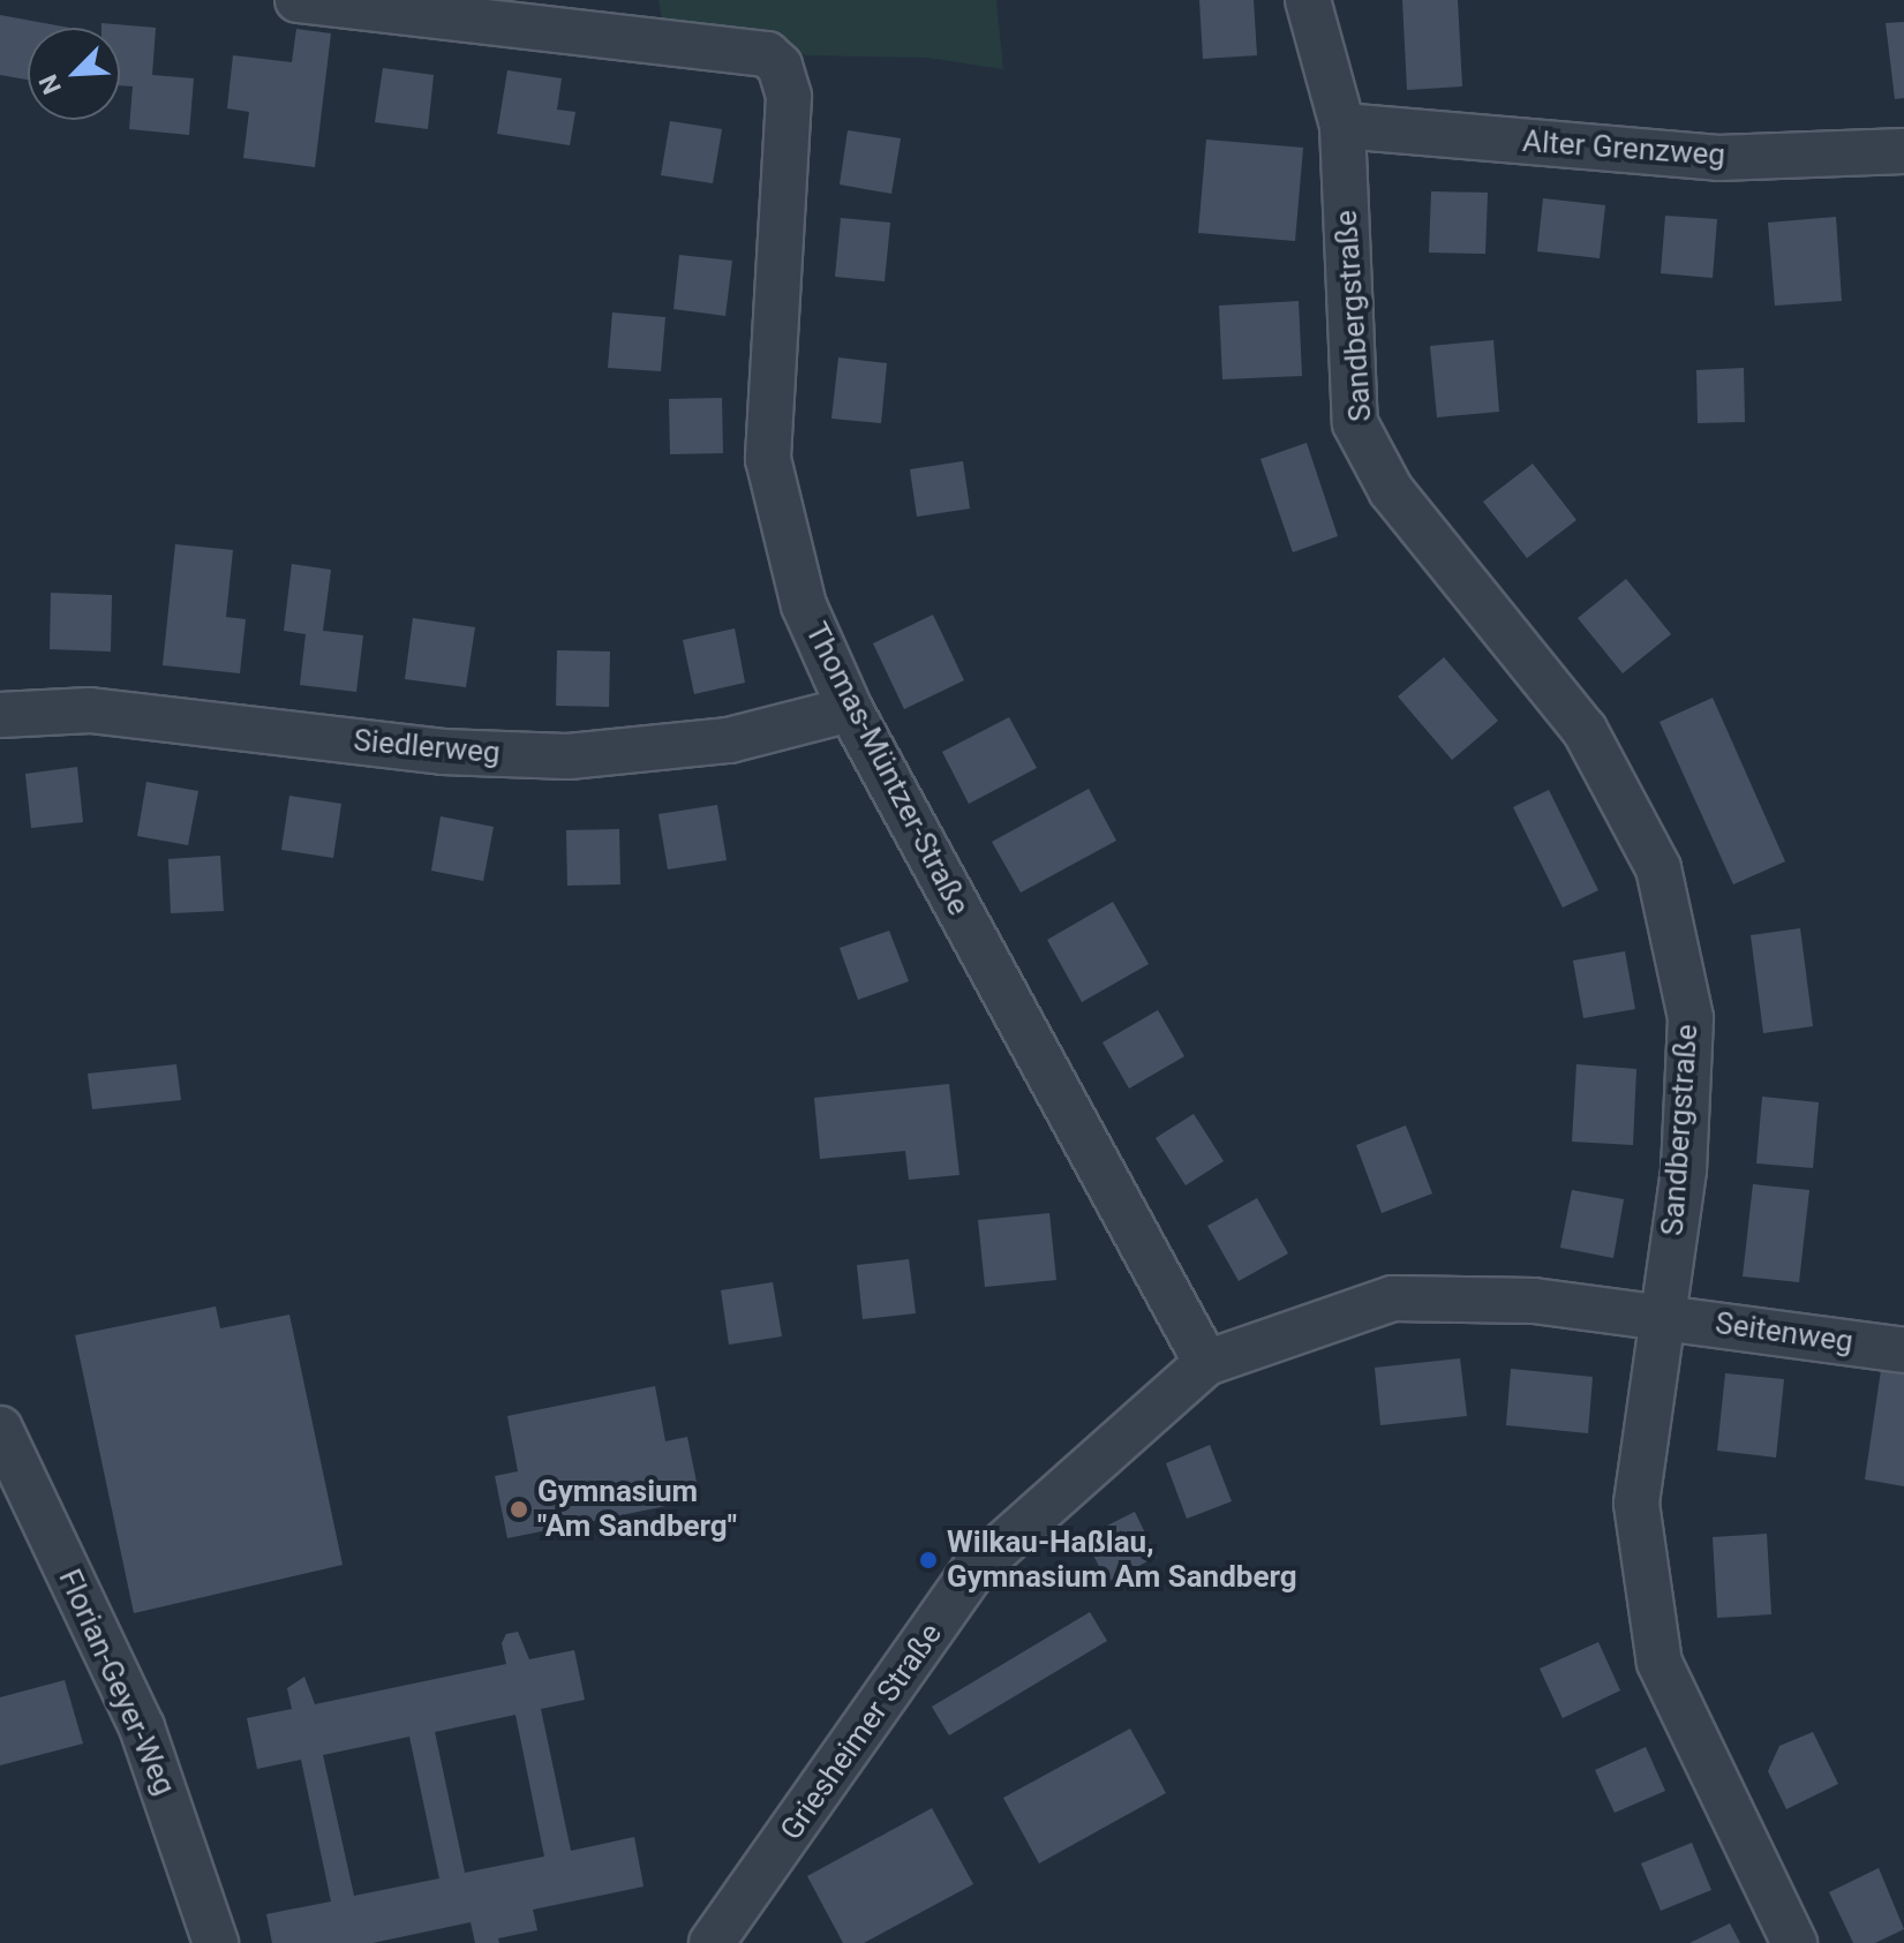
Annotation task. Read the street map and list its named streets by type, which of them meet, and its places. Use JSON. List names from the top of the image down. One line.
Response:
{"streets":{"street":["Alter Grenzweg","Sandbergstraße","Siedlerweg","Thomas-Müntzer-Straße","Seitenweg","Florian-Geyer-Weg","Griesheimer Straße"]},"crossings":[["Alter Grenzweg","Sandbergstraße"],["Sandbergstraße","Seitenweg"],["Sandbergstraße","Griesheimer Straße"],["Siedlerweg","Thomas-Müntzer-Straße"],["Thomas-Müntzer-Straße","Griesheimer Straße"],["Seitenweg","Griesheimer Straße"]],"places":["Gymnasium \"Am Sandberg\"","Wilkau-Haßlau, Gymnasium Am Sandberg"],"north":"bottom left"}
